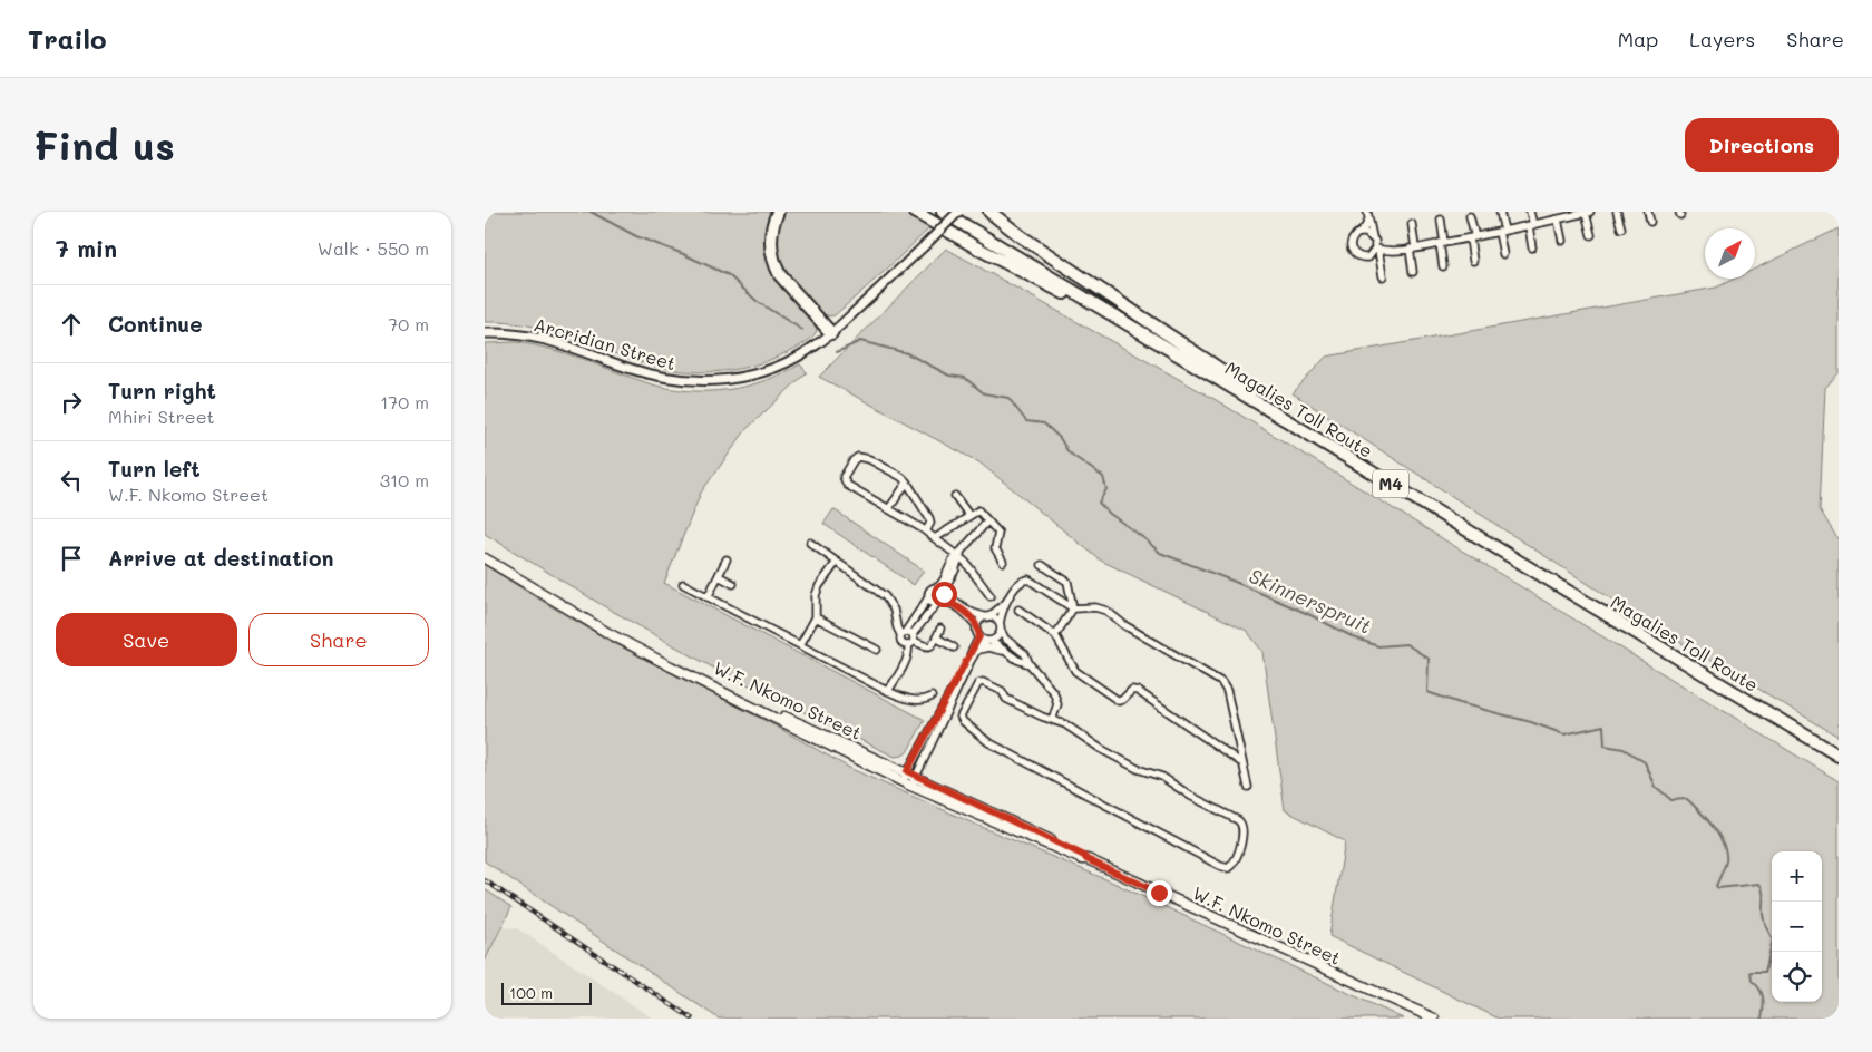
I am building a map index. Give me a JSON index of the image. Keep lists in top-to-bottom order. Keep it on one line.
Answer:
{"streets":{"highway":["Magalies Toll Route","M4"],"main road":["W.F. Nkomo Street"],"street":["Arcridian Street"]},"crossings":[["Arcridian Street","Magalies Toll Route"]],"water":["Skinnerspruit"],"scale_bar":"100 m","north":"top right","page":{"header":"Trailo","nav":["Map","Layers","Share"],"buttons":["Directions",["Save","Share"]],"title":"Find us","heading":["7 min","Walk · 550 m"],"list":[["Continue","70 m"],["Turn right","Mhiri Street","170 m"],["Turn left","W.F. Nkomo Street","310 m"],"Arrive at destination"],"map_buttons":["+","−"],"scale":"100 m"}}
